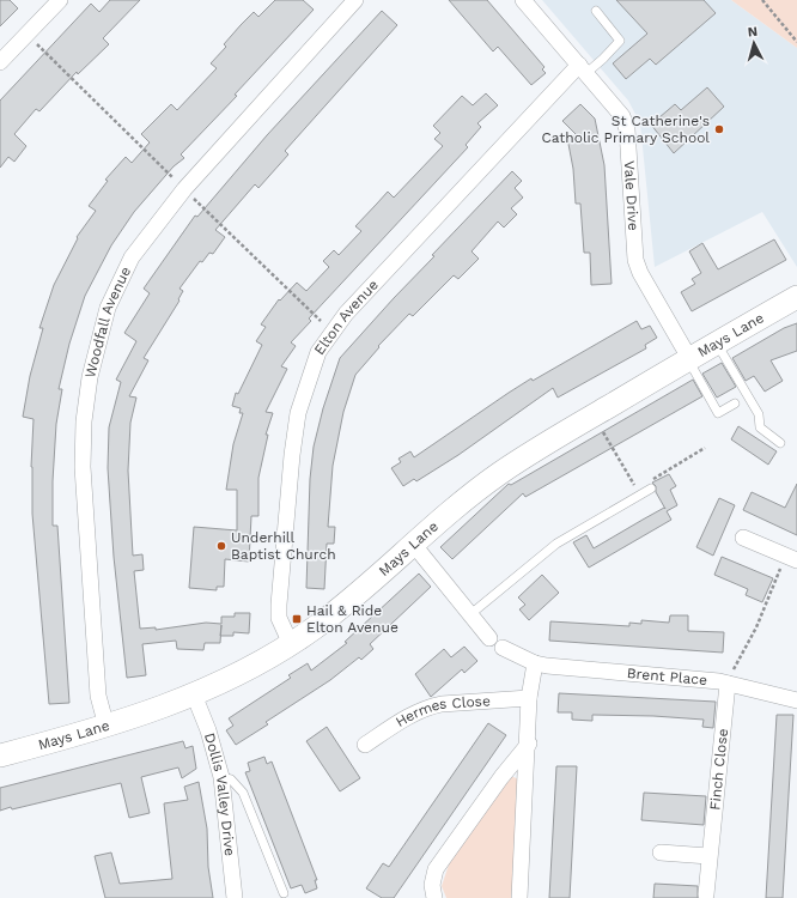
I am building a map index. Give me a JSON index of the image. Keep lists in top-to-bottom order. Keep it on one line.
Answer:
{"streets":{"street":["Vale Drive","Elton Avenue","Woodfall Avenue","Mays Lane","Brent Place","Hermes Close","Finch Close","Dollis Valley Drive"]},"crossings":[["Vale Drive","Elton Avenue"],["Vale Drive","Mays Lane"],["Elton Avenue","Mays Lane"],["Woodfall Avenue","Mays Lane"],["Mays Lane","Dollis Valley Drive"],["Brent Place","Finch Close"]],"places":{"other":["St Catherine's Catholic Primary School","Underhill Baptist Church"],"transit":["Hail & Ride Elton Avenue"]},"north":"top"}
